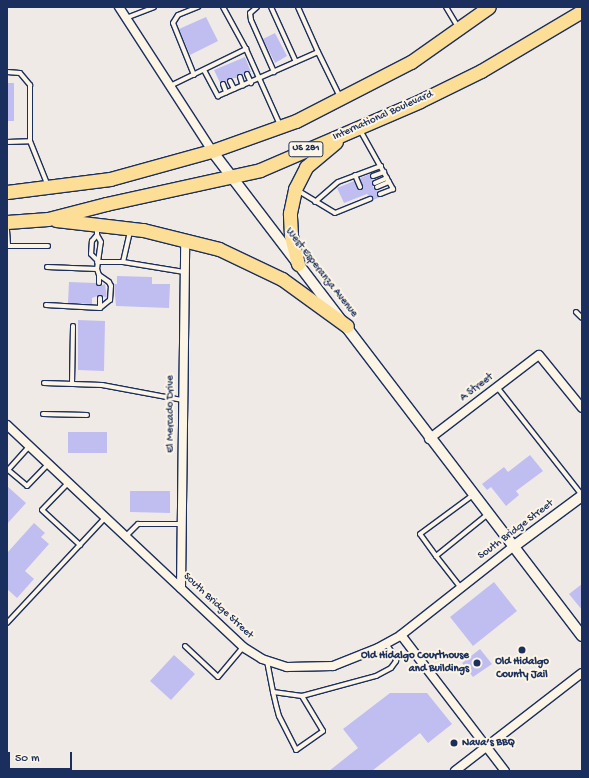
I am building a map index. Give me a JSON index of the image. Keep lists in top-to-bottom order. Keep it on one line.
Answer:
{"streets":{"main road":["International Boulevard","US 281"],"street":["West Esperanza Avenue","A Street","El Mercado Drive","South Bridge Street"]},"crossings":[["International Boulevard","West Esperanza Avenue"],["West Esperanza Avenue","A Street"],["West Esperanza Avenue","South Bridge Street"],["El Mercado Drive","South Bridge Street"]],"places":["Old Hidalgo County Jail","Old Hidalgo Courthouse and Buildings","Nava’s BBQ"],"scale_bar":"50 m"}
